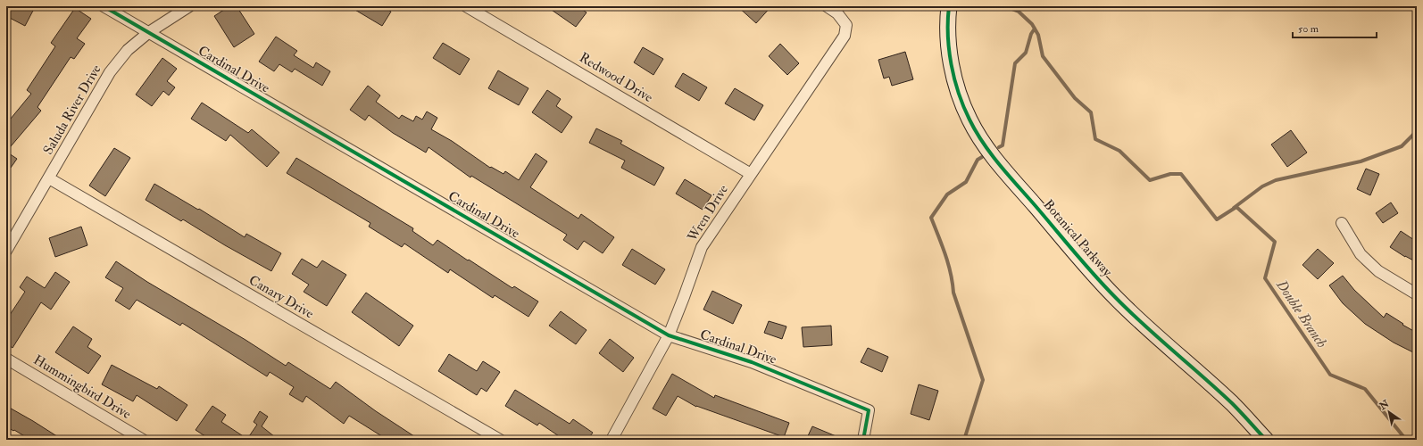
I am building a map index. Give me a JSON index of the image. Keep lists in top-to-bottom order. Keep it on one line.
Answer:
{"streets":{"street":["Cardinal Drive","Redwood Drive","Saluda River Drive","Wren Drive","Botanical Parkway","Canary Drive","Hummingbird Drive"]},"crossings":[["Cardinal Drive","Saluda River Drive"],["Cardinal Drive","Wren Drive"],["Redwood Drive","Wren Drive"],["Saluda River Drive","Canary Drive"]],"water":["Double Branch"],"scale_bar":"50 m","north":"top left"}
